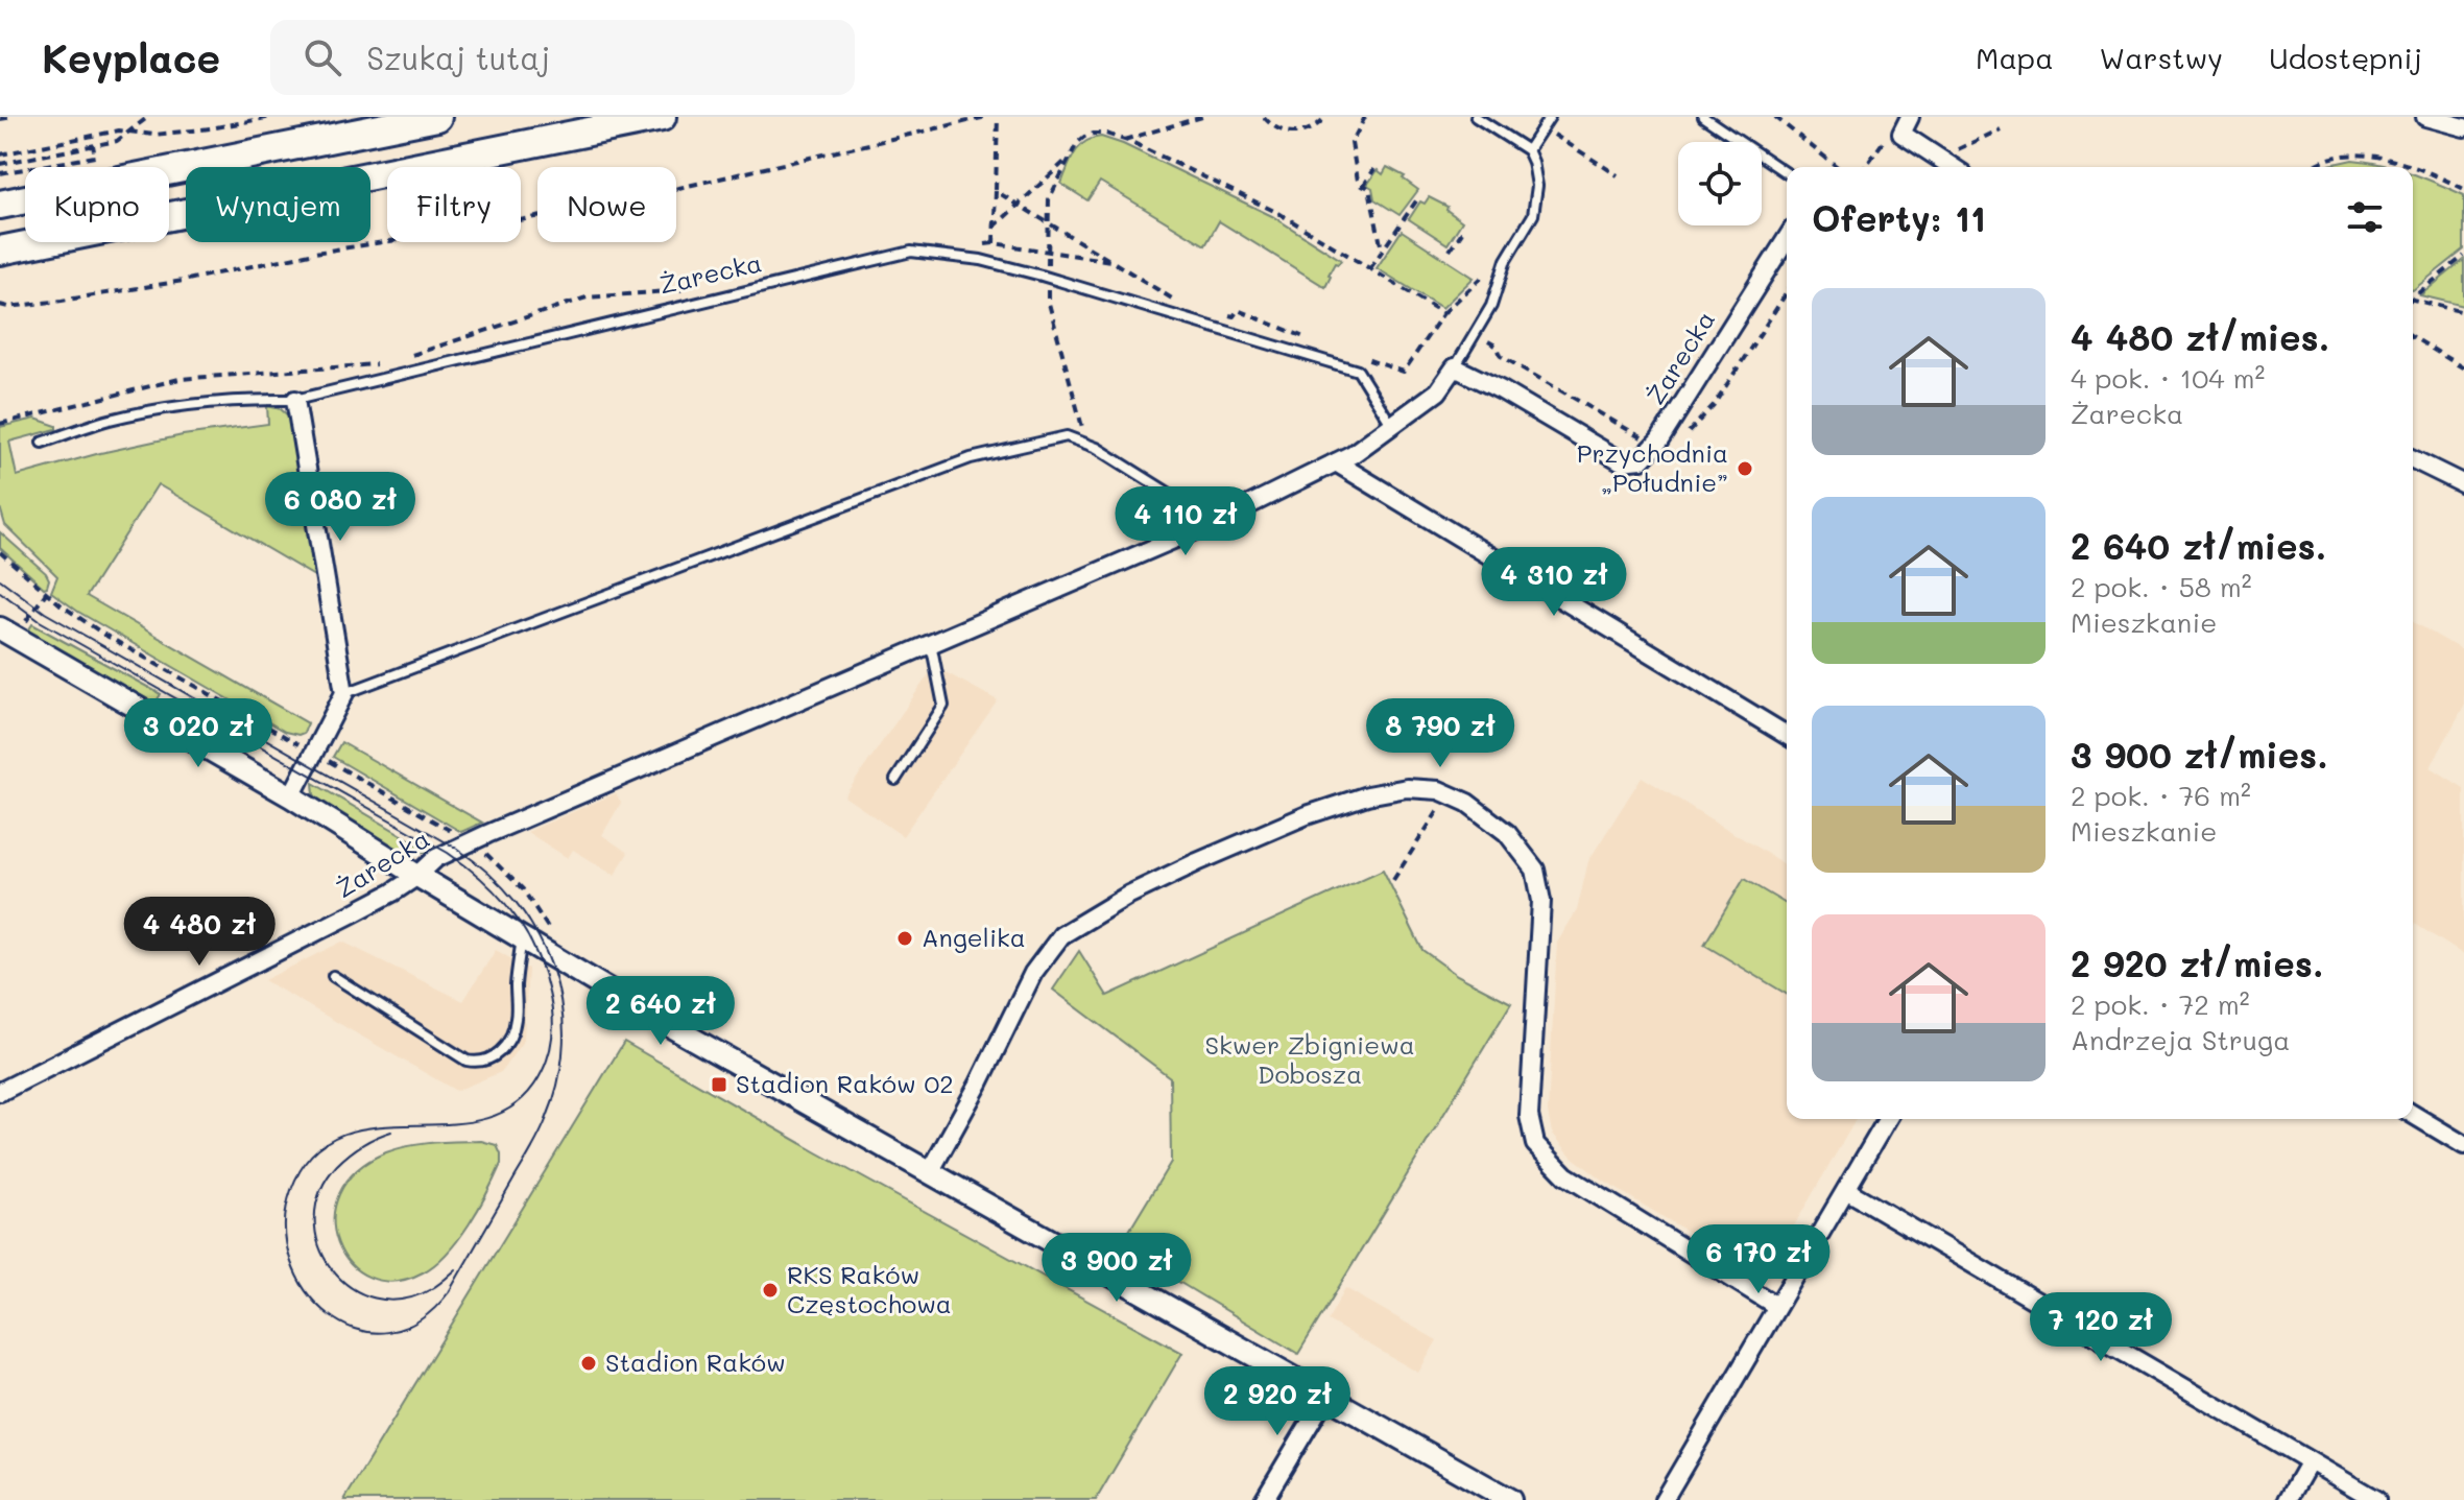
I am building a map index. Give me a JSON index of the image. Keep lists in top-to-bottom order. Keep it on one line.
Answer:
{"streets":{"street":["Żarecka"]},"parks":["Skwer Zbigniewa Dobosza"],"places":{"other":["Przychodnia „Południe”","Angelika","RKS Raków Częstochowa","Stadion Raków"],"transit":["Stadion Raków 02"]},"page":{"header":"Keyplace","search":"Szukaj tutaj","nav":["Mapa","Warstwy","Udostępnij"],"chip":["Kupno","Wynajem","Filtry","Nowe"],"heading":"Oferty: 11","list":[{"name":"4 480 zł/mies.","note":"4 pok. · 104 m² · Żarecka"},{"name":"2 640 zł/mies.","note":"2 pok. · 58 m² · Mieszkanie"},{"name":"3 900 zł/mies.","note":"2 pok. · 76 m² · Mieszkanie"},{"name":"2 920 zł/mies.","note":"2 pok. · 72 m² · Andrzeja Struga"}],"price":["6 080 zł","4 110 zł","4 310 zł","3 020 zł","8 790 zł","4 480 zł","2 640 zł","6 170 zł","3 900 zł","7 120 zł","2 920 zł"]}}
